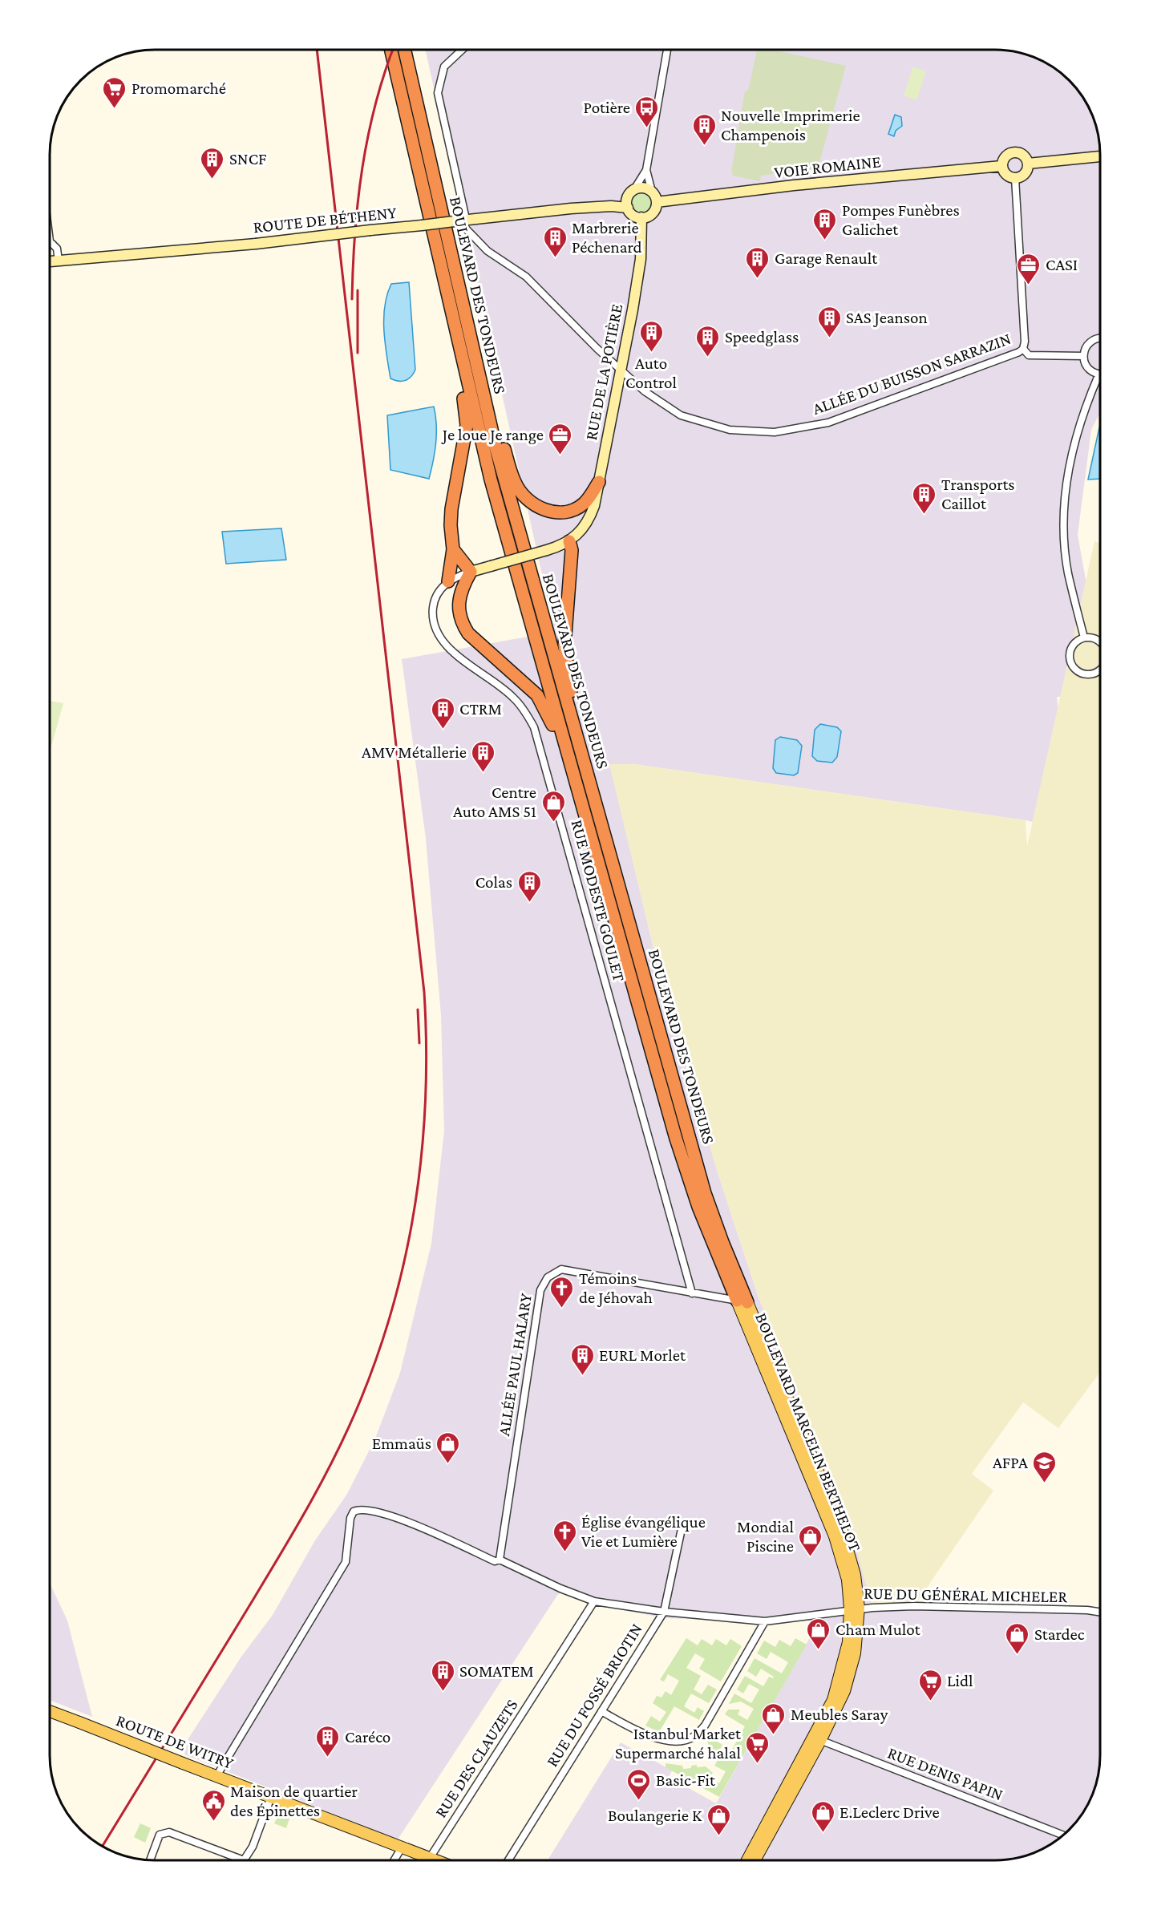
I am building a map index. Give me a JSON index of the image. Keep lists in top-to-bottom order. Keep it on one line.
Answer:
{"streets":{"highway":["BOULEVARD DES TONDEURS"],"main road":["VOIE ROMAINE","ROUTE DE BÉTHENY","RUE DE LA POTIÈRE","BOULEVARD MARCELIN BERTHELOT","ROUTE DE WITRY"],"street":["ALLÉE DU BUISSON SARRAZIN","RUE MODESTE GOULET","ALLÉE PAUL HALARY","RUE DU GÉNÉRAL MICHELER","RUE DU FOSSÉ BRIOTIN","RUE DES CLAUZETS","RUE DENIS PAPIN"]},"crossings":[["VOIE ROMAINE","ROUTE DE BÉTHENY"],["VOIE ROMAINE","RUE DE LA POTIÈRE"],["ROUTE DE BÉTHENY","RUE DE LA POTIÈRE"],["ROUTE DE BÉTHENY","ALLÉE DU BUISSON SARRAZIN"],["BOULEVARD DES TONDEURS","ALLÉE PAUL HALARY"],["BOULEVARD DES TONDEURS","BOULEVARD MARCELIN BERTHELOT"],["RUE DE LA POTIÈRE","ALLÉE DU BUISSON SARRAZIN"],["RUE MODESTE GOULET","ALLÉE PAUL HALARY"],["ALLÉE PAUL HALARY","BOULEVARD MARCELIN BERTHELOT"],["BOULEVARD MARCELIN BERTHELOT","RUE DU GÉNÉRAL MICHELER"],["BOULEVARD MARCELIN BERTHELOT","RUE DENIS PAPIN"],["RUE DU GÉNÉRAL MICHELER","RUE DU FOSSÉ BRIOTIN"],["RUE DU GÉNÉRAL MICHELER","RUE DES CLAUZETS"],["ROUTE DE WITRY","RUE DES CLAUZETS"]],"places":{"supermarket":["Promomarché","Lidl","Istanbul Market Supermarché halal"],"bus stop":["Potière"],"building":["Nouvelle Imprimerie Champenois","SNCF","Pompes Funèbres Galichet","Marbrerie Péchenard","Garage Renault","SAS Jeanson","Auto Control","Speedglass","Transports Caillot","CTRM","AMV Métallerie","Colas","EURL Morlet","SOMATEM","Caréco"],"office":["CASI","Je loue Je range"],"shop":["Centre Auto AMS 51","Emmaüs","Mondial Piscine","Cham Mulot","Stardec","Meubles Saray","E.Leclerc Drive","Boulangerie K"],"church":["Témoins de Jéhovah","Église évangélique Vie et Lumière"],"school or university":["AFPA"],"sports":["Basic-Fit"],"public building":["Maison de quartier des Épinettes"]}}
